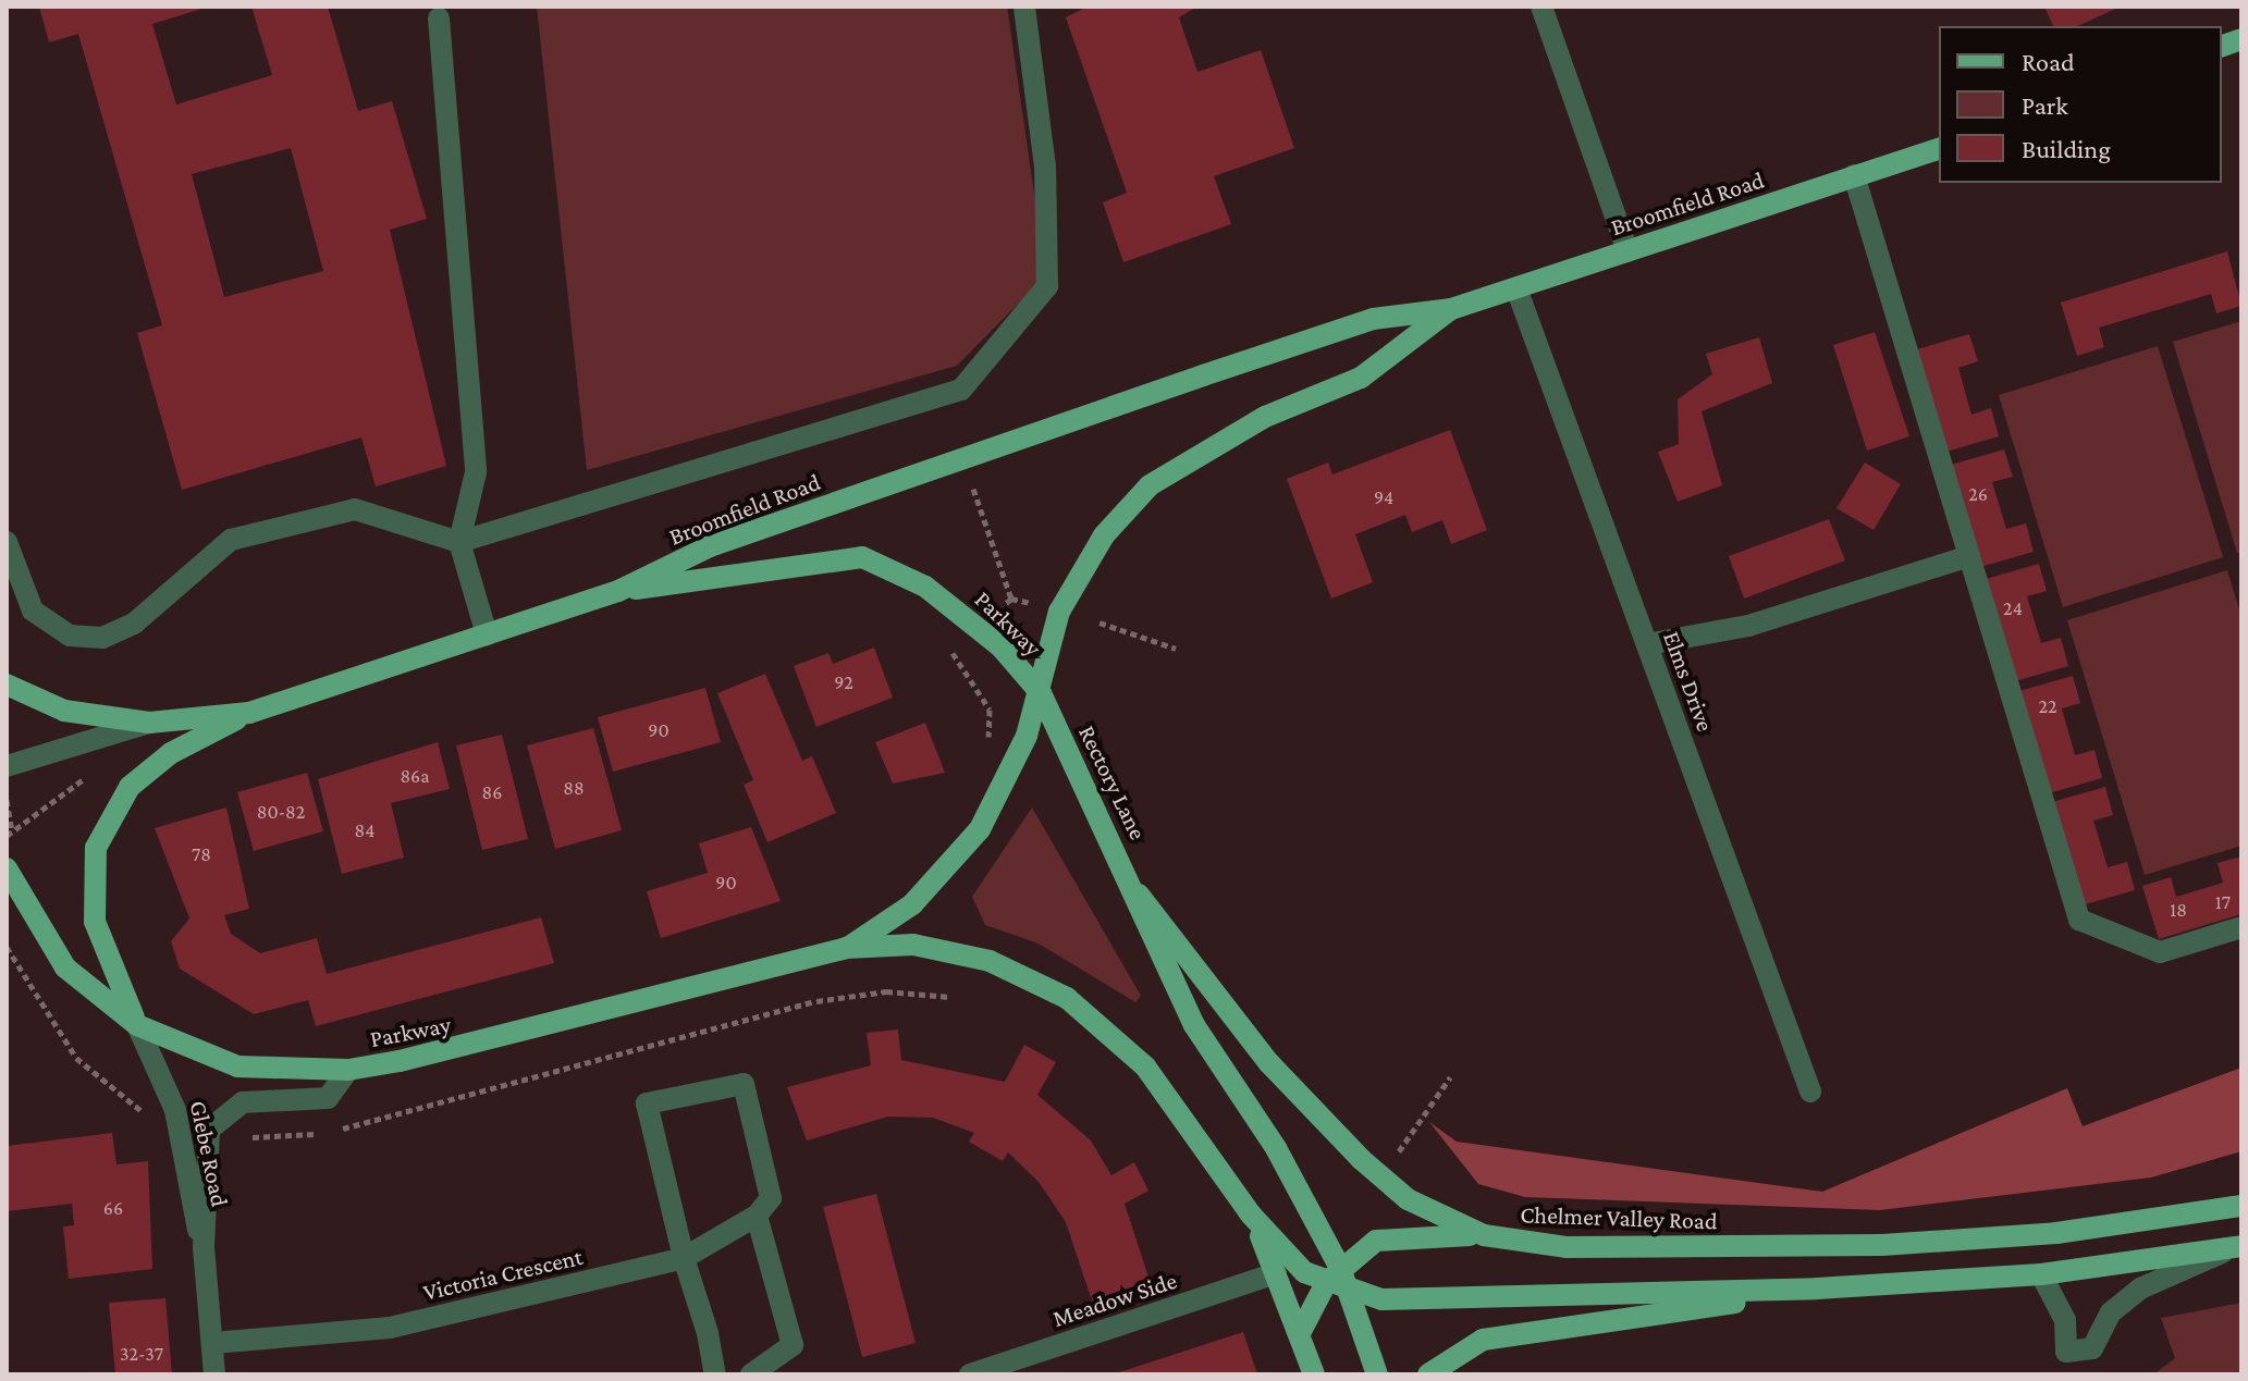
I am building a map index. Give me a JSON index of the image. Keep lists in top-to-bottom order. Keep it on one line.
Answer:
{"streets":{"main road":["Broomfield Road","Parkway","Rectory Lane","Chelmer Valley Road"],"street":["Elms Drive","Glebe Road","Victoria Crescent","Meadow Side"]},"crossings":[["Broomfield Road","Parkway"],["Broomfield Road","Elms Drive"],["Broomfield Road","Rectory Lane"],["Parkway","Rectory Lane"],["Parkway","Glebe Road"],["Rectory Lane","Chelmer Valley Road"],["Glebe Road","Victoria Crescent"]],"house_numbers":["26","94","24","92","22","90","86a","88","86","80-82","84","78","90","17","18","66","32-37"],"legend":["Road","Park","Building"]}
